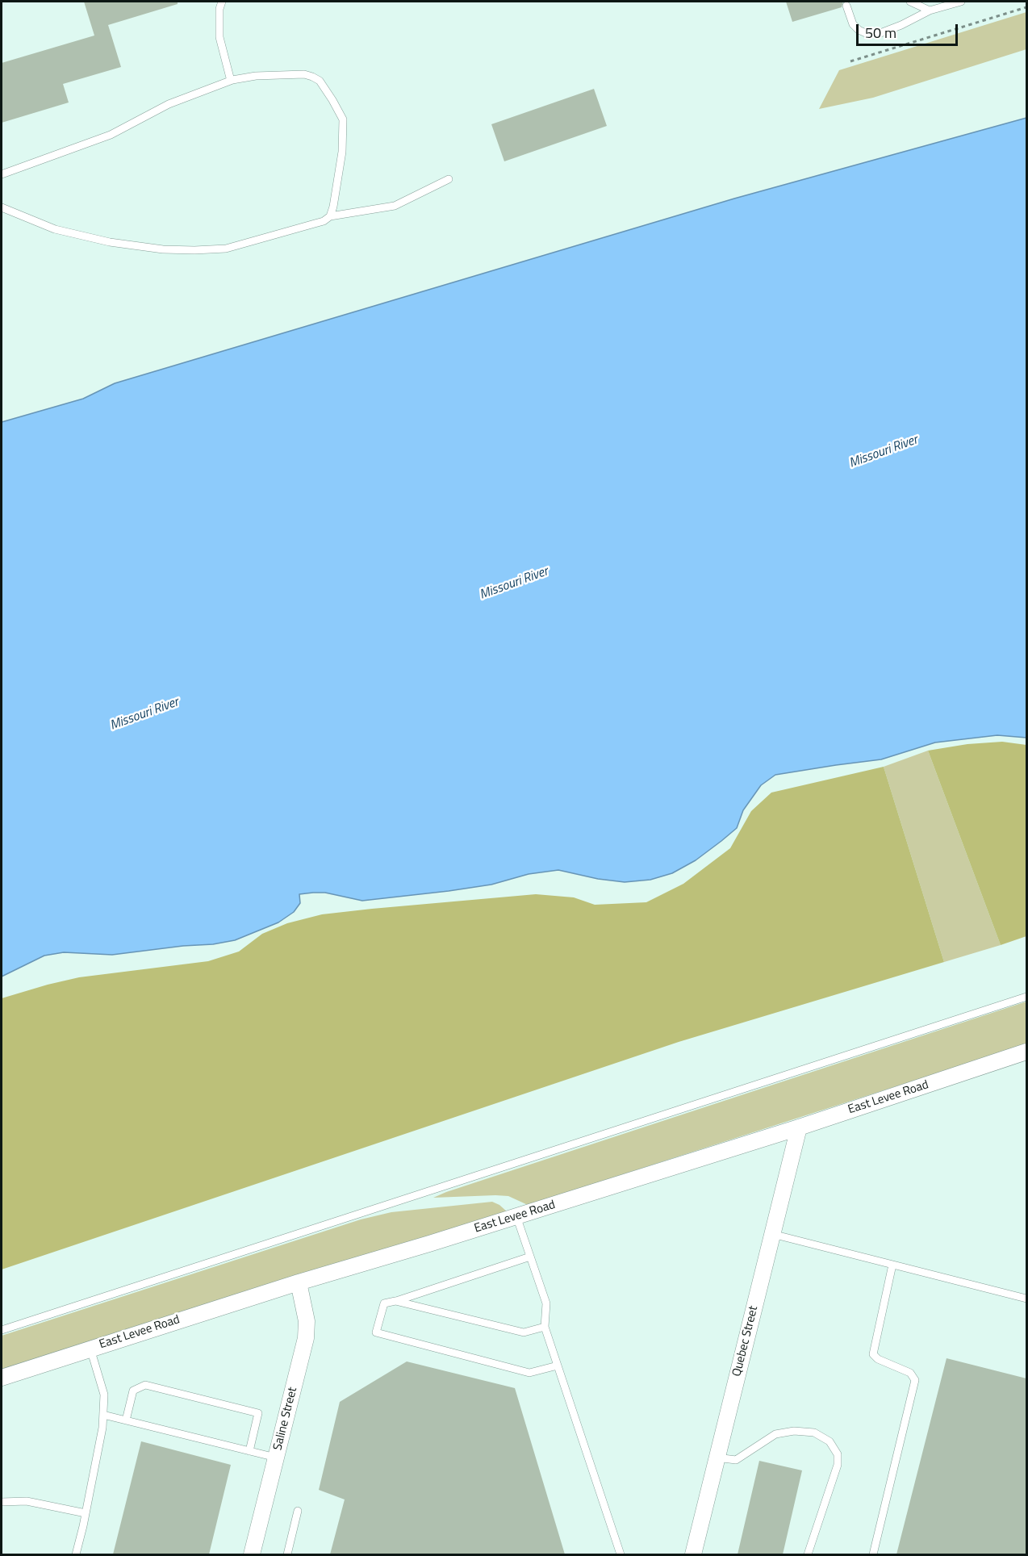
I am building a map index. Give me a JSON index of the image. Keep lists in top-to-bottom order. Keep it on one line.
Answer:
{"streets":{"street":["East Levee Road","Quebec Street","Saline Street"]},"crossings":[["East Levee Road","Quebec Street"],["East Levee Road","Saline Street"]],"water":["Missouri River"],"scale_bar":"50 m"}
